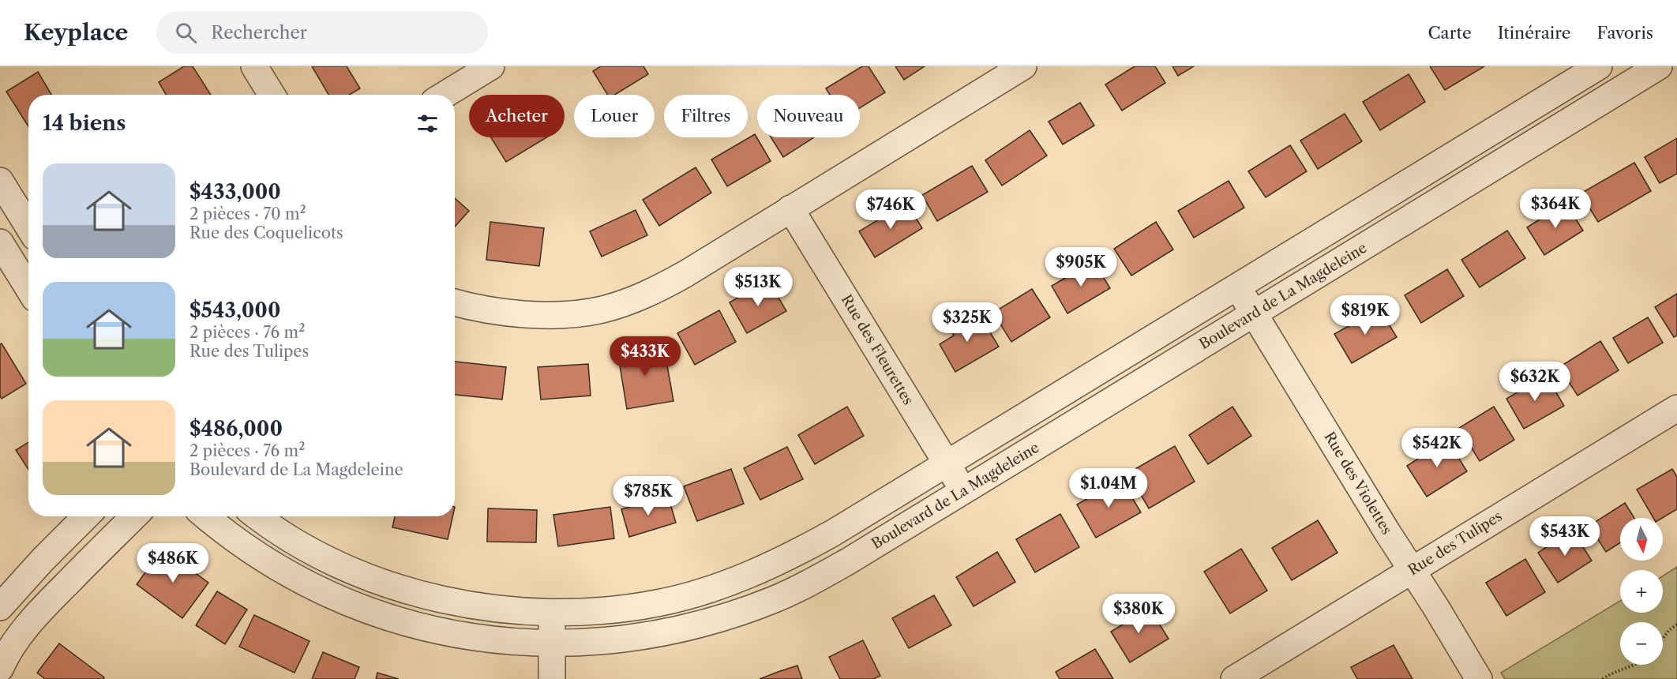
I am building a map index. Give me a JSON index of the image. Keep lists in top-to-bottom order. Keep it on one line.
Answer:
{"streets":{"street":["Boulevard de La Magdeleine","Rue des Fleurettes","Rue des Violettes","Rue des Tulipes"]},"crossings":[["Boulevard de La Magdeleine","Rue des Fleurettes"],["Boulevard de La Magdeleine","Rue des Violettes"],["Rue des Violettes","Rue des Tulipes"]],"north":"bottom","page":{"header":"Keyplace","search":"Rechercher","nav":["Carte","Itinéraire","Favoris"],"chip":["Acheter","Louer","Filtres","Nouveau"],"heading":"14 biens","list":[{"name":"$433,000","note":"2 pièces · 70 m² · Rue des Coquelicots"},{"name":"$543,000","note":"2 pièces · 76 m² · Rue des Tulipes"},{"name":"$486,000","note":"2 pièces · 76 m² · Boulevard de La Magdeleine"}],"price":["$364K","$746K","$905K","$513K","$819K","$325K","$433K","$632K","$542K","$1.04M","$785K","$543K","$486K","$380K"],"map_buttons":["+","−"]}}
